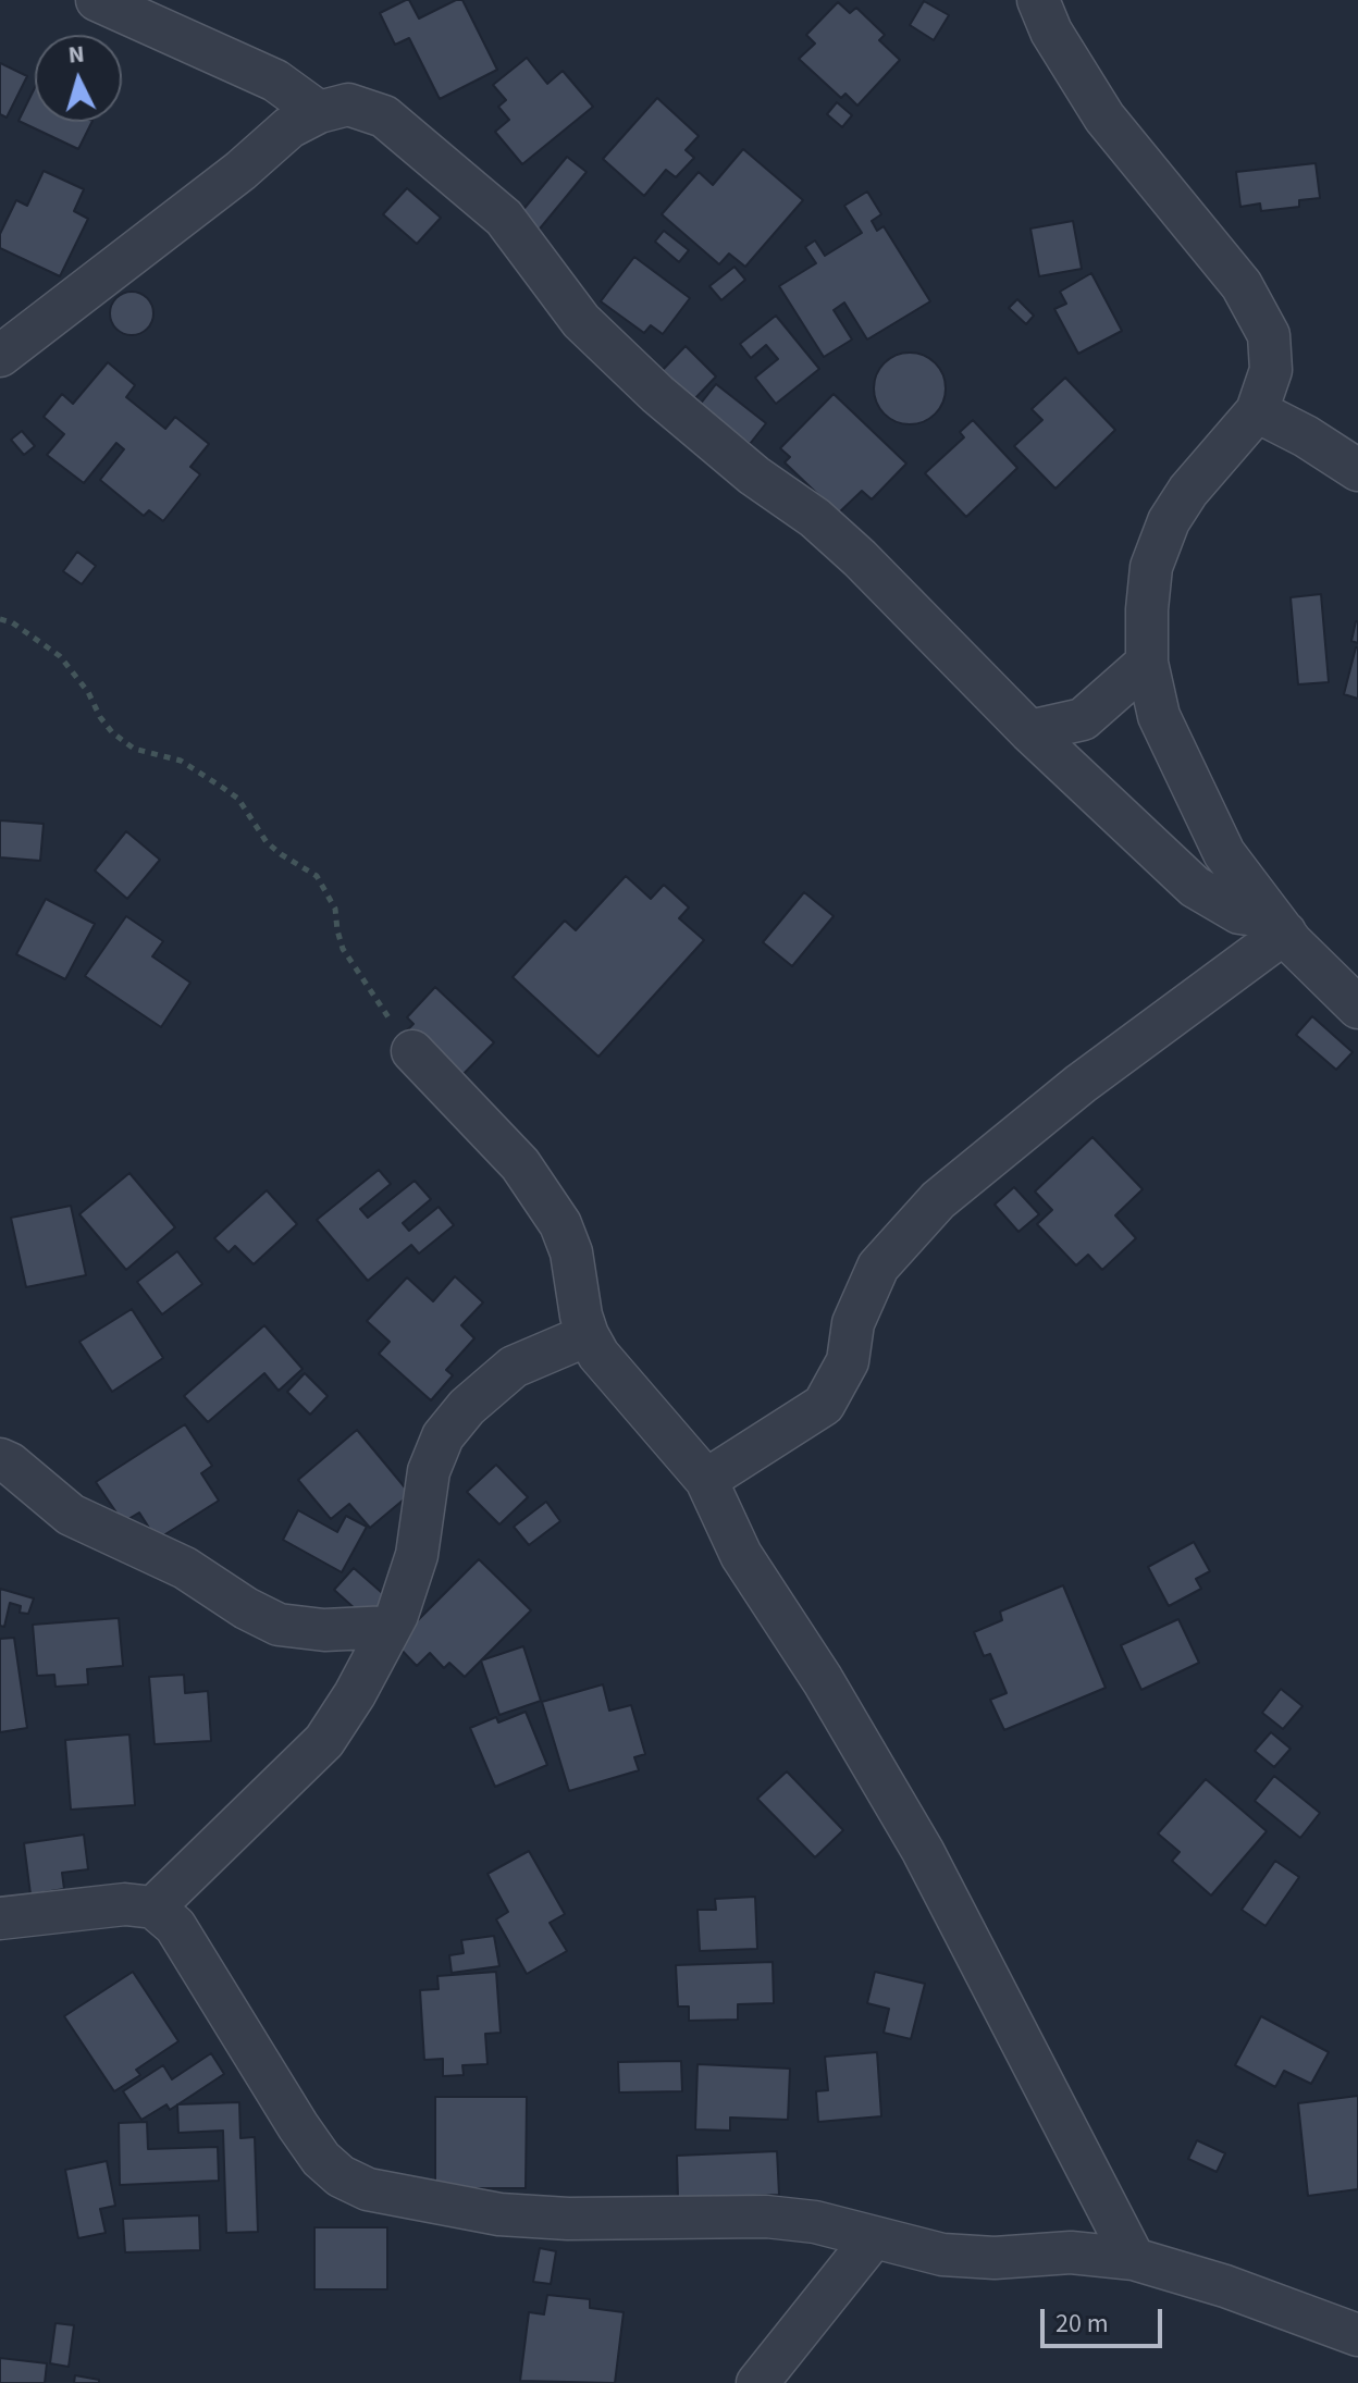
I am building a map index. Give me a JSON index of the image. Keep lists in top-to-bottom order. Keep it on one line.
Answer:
{"scale_bar":"20 m","north":"top"}
